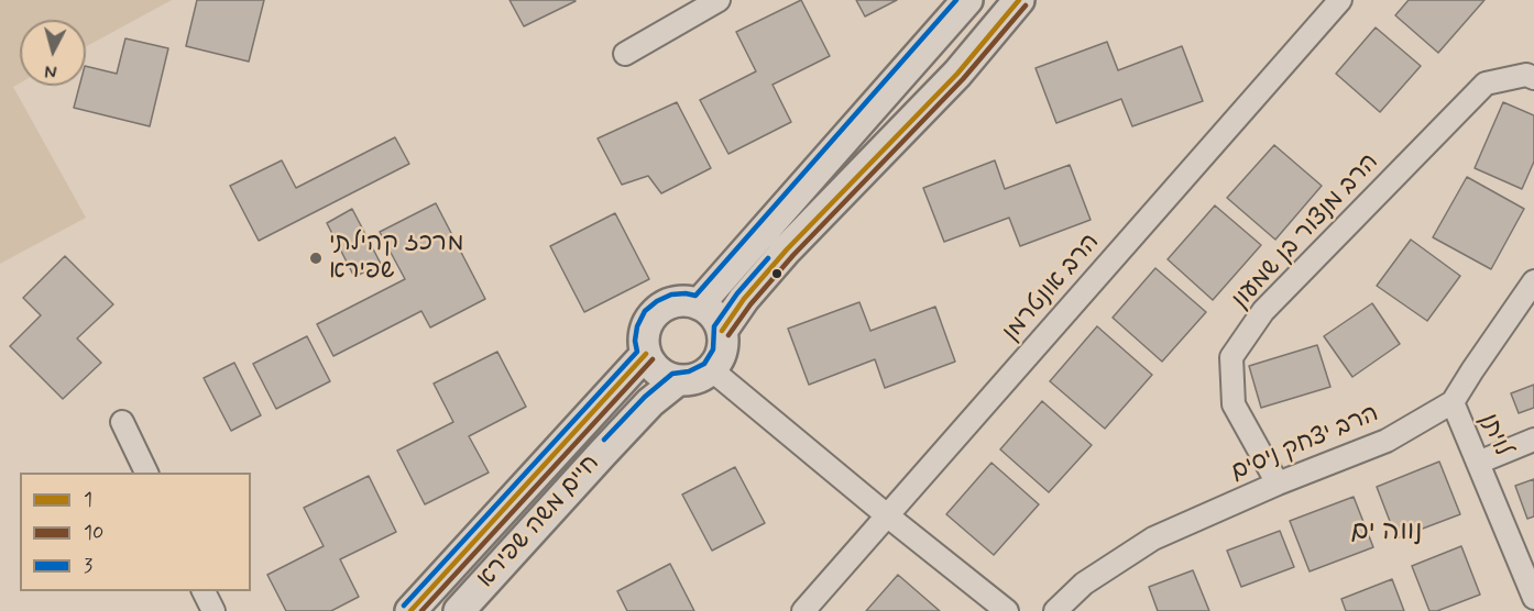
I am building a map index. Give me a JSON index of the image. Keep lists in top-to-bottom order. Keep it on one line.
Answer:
{"streets":{"street":["הרב מנצור בן שמעון","הרב אונטרמן","לויתן","הרב יצחק ניסים","חיים משה שפירא"]},"crossings":[["הרב מנצור בן שמעון","הרב יצחק ניסים"],["לויתן","הרב יצחק ניסים"]],"districts":["נווה ים"],"places":["מרכז קהילתי שפירא"],"lines":["transit line 1","transit line 3","transit line 10"],"legend":["1","10","3"],"north":"bottom"}
